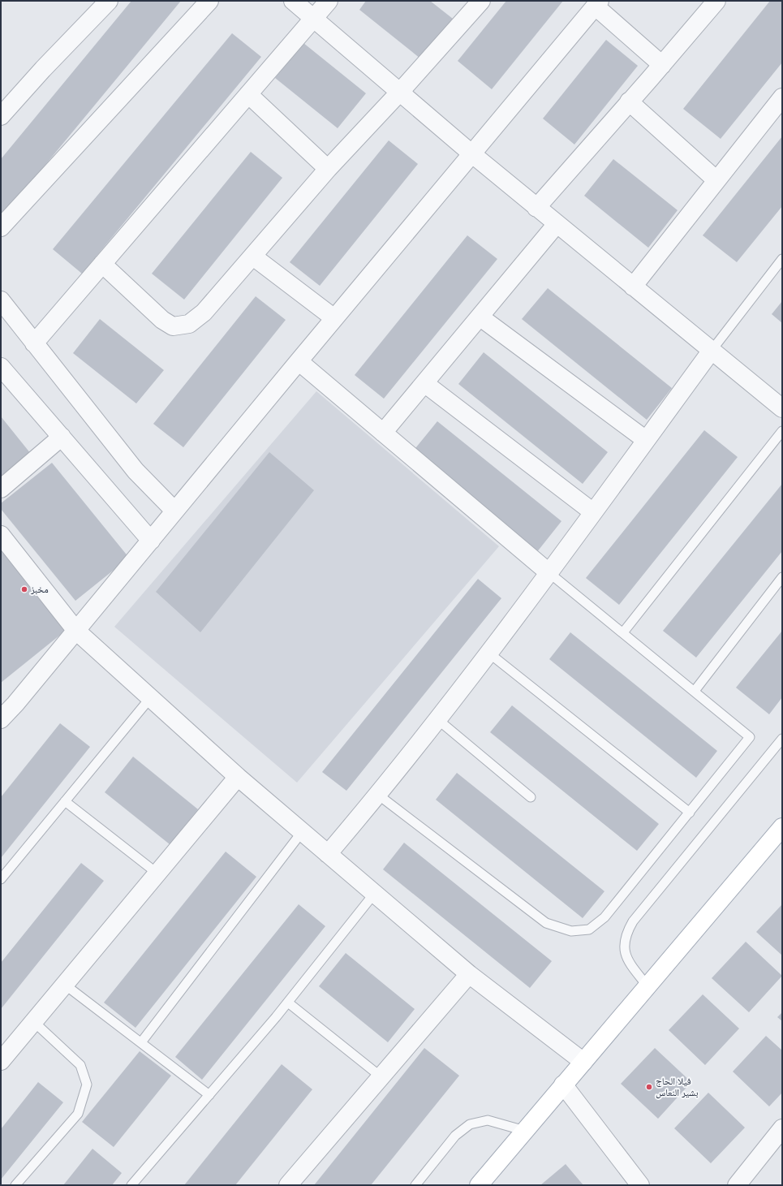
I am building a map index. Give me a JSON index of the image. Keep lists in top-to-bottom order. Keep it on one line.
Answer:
{"places":["مخبز","فيلا الحاج بشير النعاس"]}
